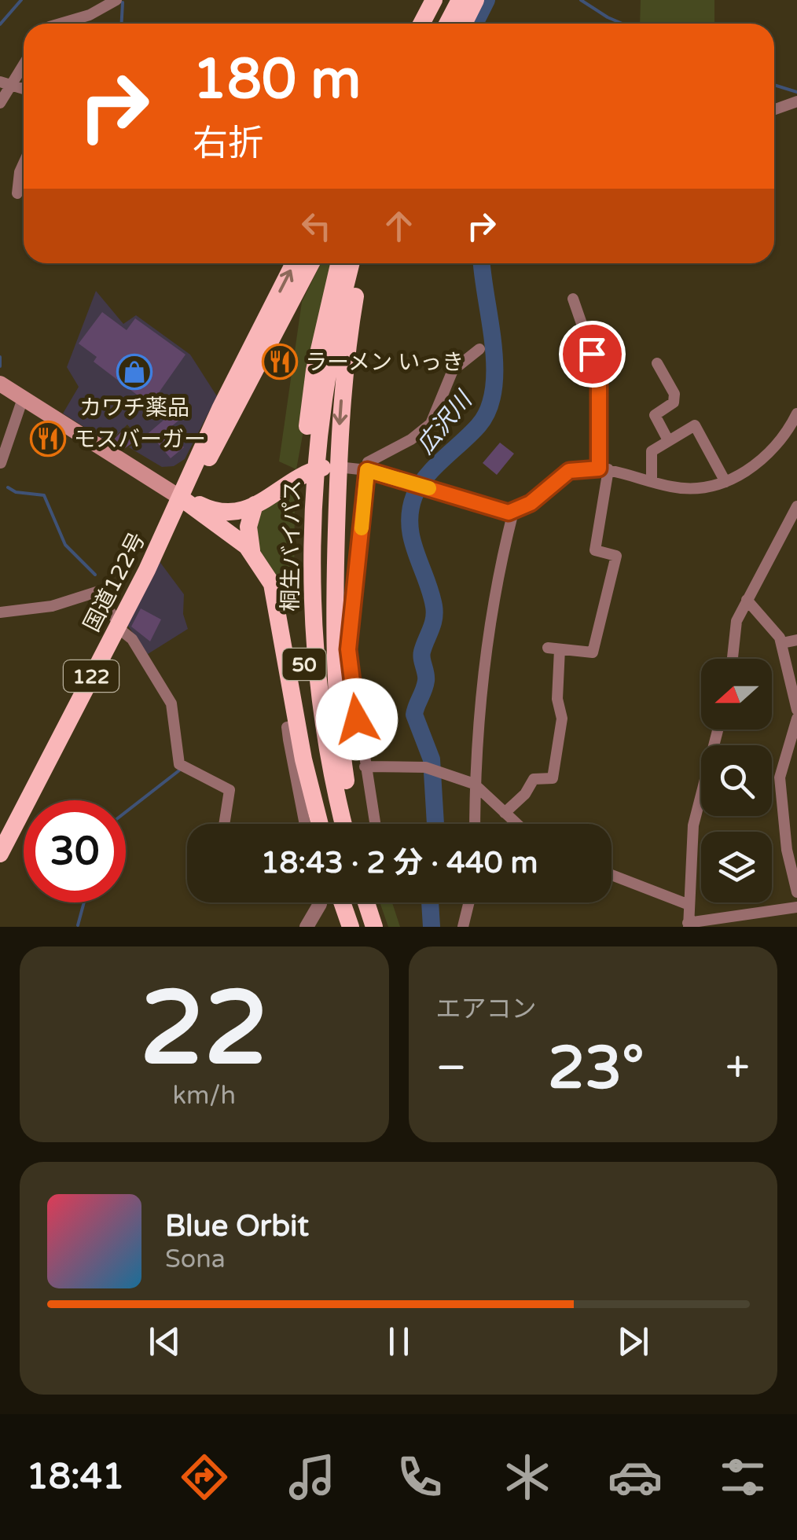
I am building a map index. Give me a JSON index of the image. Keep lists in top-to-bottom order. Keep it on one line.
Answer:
{"streets":{"highway":["桐生バイパス","国道122号","50","122"]},"water":["広沢川"],"places":{"restaurant":["ラーメン いっき","モスバーガー"],"shop":["カワチ薬品"]},"north":"left","page":{"turn":["180 m","右折"],"limit":"30","trip":"18:43 · 2 分 · 440 m","tile":[["22","km/h"],"エアコン"],"heat":["−","23°","+"],"song":["Blue Orbit","Sona"],"tabs":"18:41"}}
